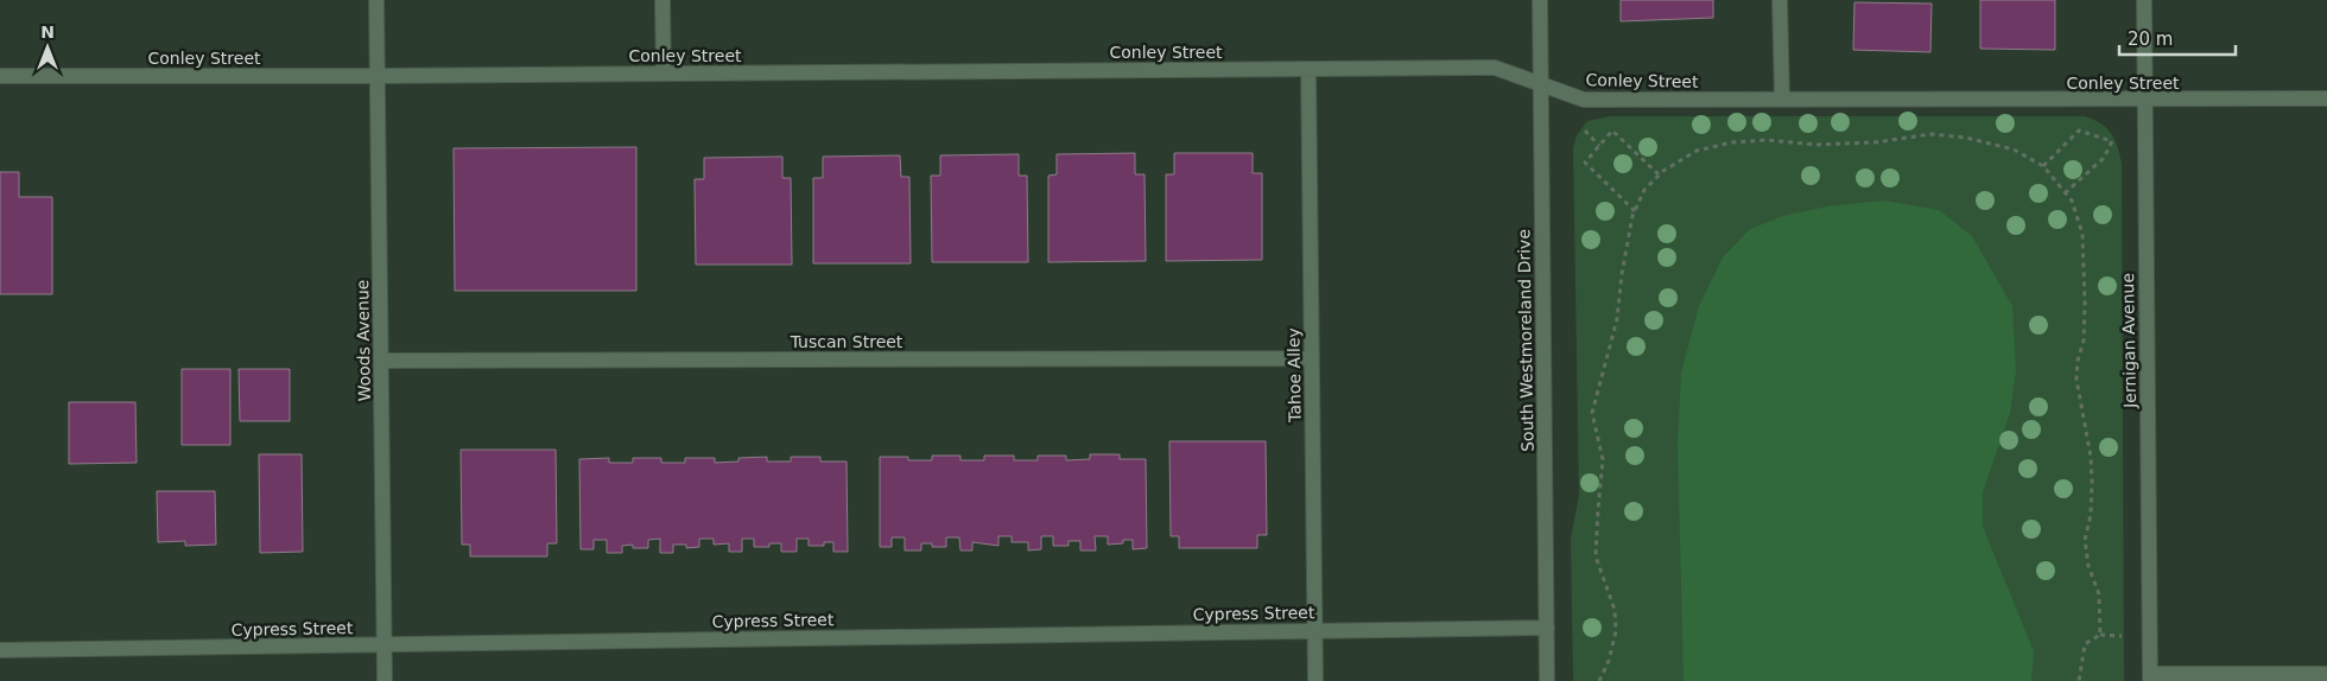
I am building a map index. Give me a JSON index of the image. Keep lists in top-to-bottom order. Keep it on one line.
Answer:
{"streets":{"street":["Conley Street","Woods Avenue","South Westmoreland Drive","Jernigan Avenue","Tuscan Street","Tahoe Alley","Cypress Street"]},"crossings":[["Conley Street","Woods Avenue"],["Conley Street","South Westmoreland Drive"],["Conley Street","Jernigan Avenue"],["Conley Street","Tahoe Alley"],["Woods Avenue","Tuscan Street"],["Woods Avenue","Cypress Street"],["South Westmoreland Drive","Cypress Street"],["Tuscan Street","Tahoe Alley"],["Tahoe Alley","Cypress Street"]],"scale_bar":"20 m","north":"top"}
